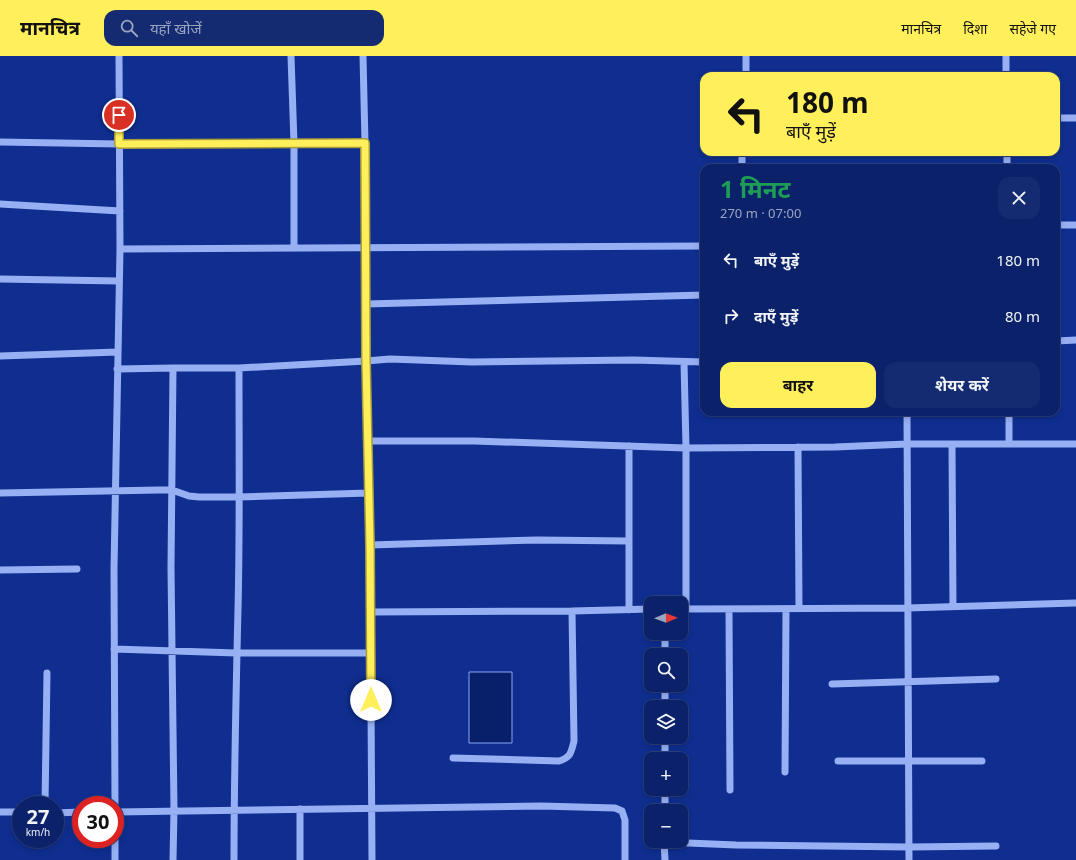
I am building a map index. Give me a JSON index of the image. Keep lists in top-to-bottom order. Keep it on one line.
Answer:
{"north":"right","page":{"header":"मानचित्र","search":"यहाँ खोजें","nav":["मानचित्र","दिशा","सहेजे गए"],"turn":["180 m","बाएँ मुड़ें"],"heading":["1 मिनट","270 m · 07:00"],"list":[{"name":"बाएँ मुड़ें","value":"180 m"},{"name":"दाएँ मुड़ें","value":"80 m"}],"buttons":["बाहर","शेयर करें"],"map_buttons":["+","−"],"speed":"27 km/h","limit":"30"}}
